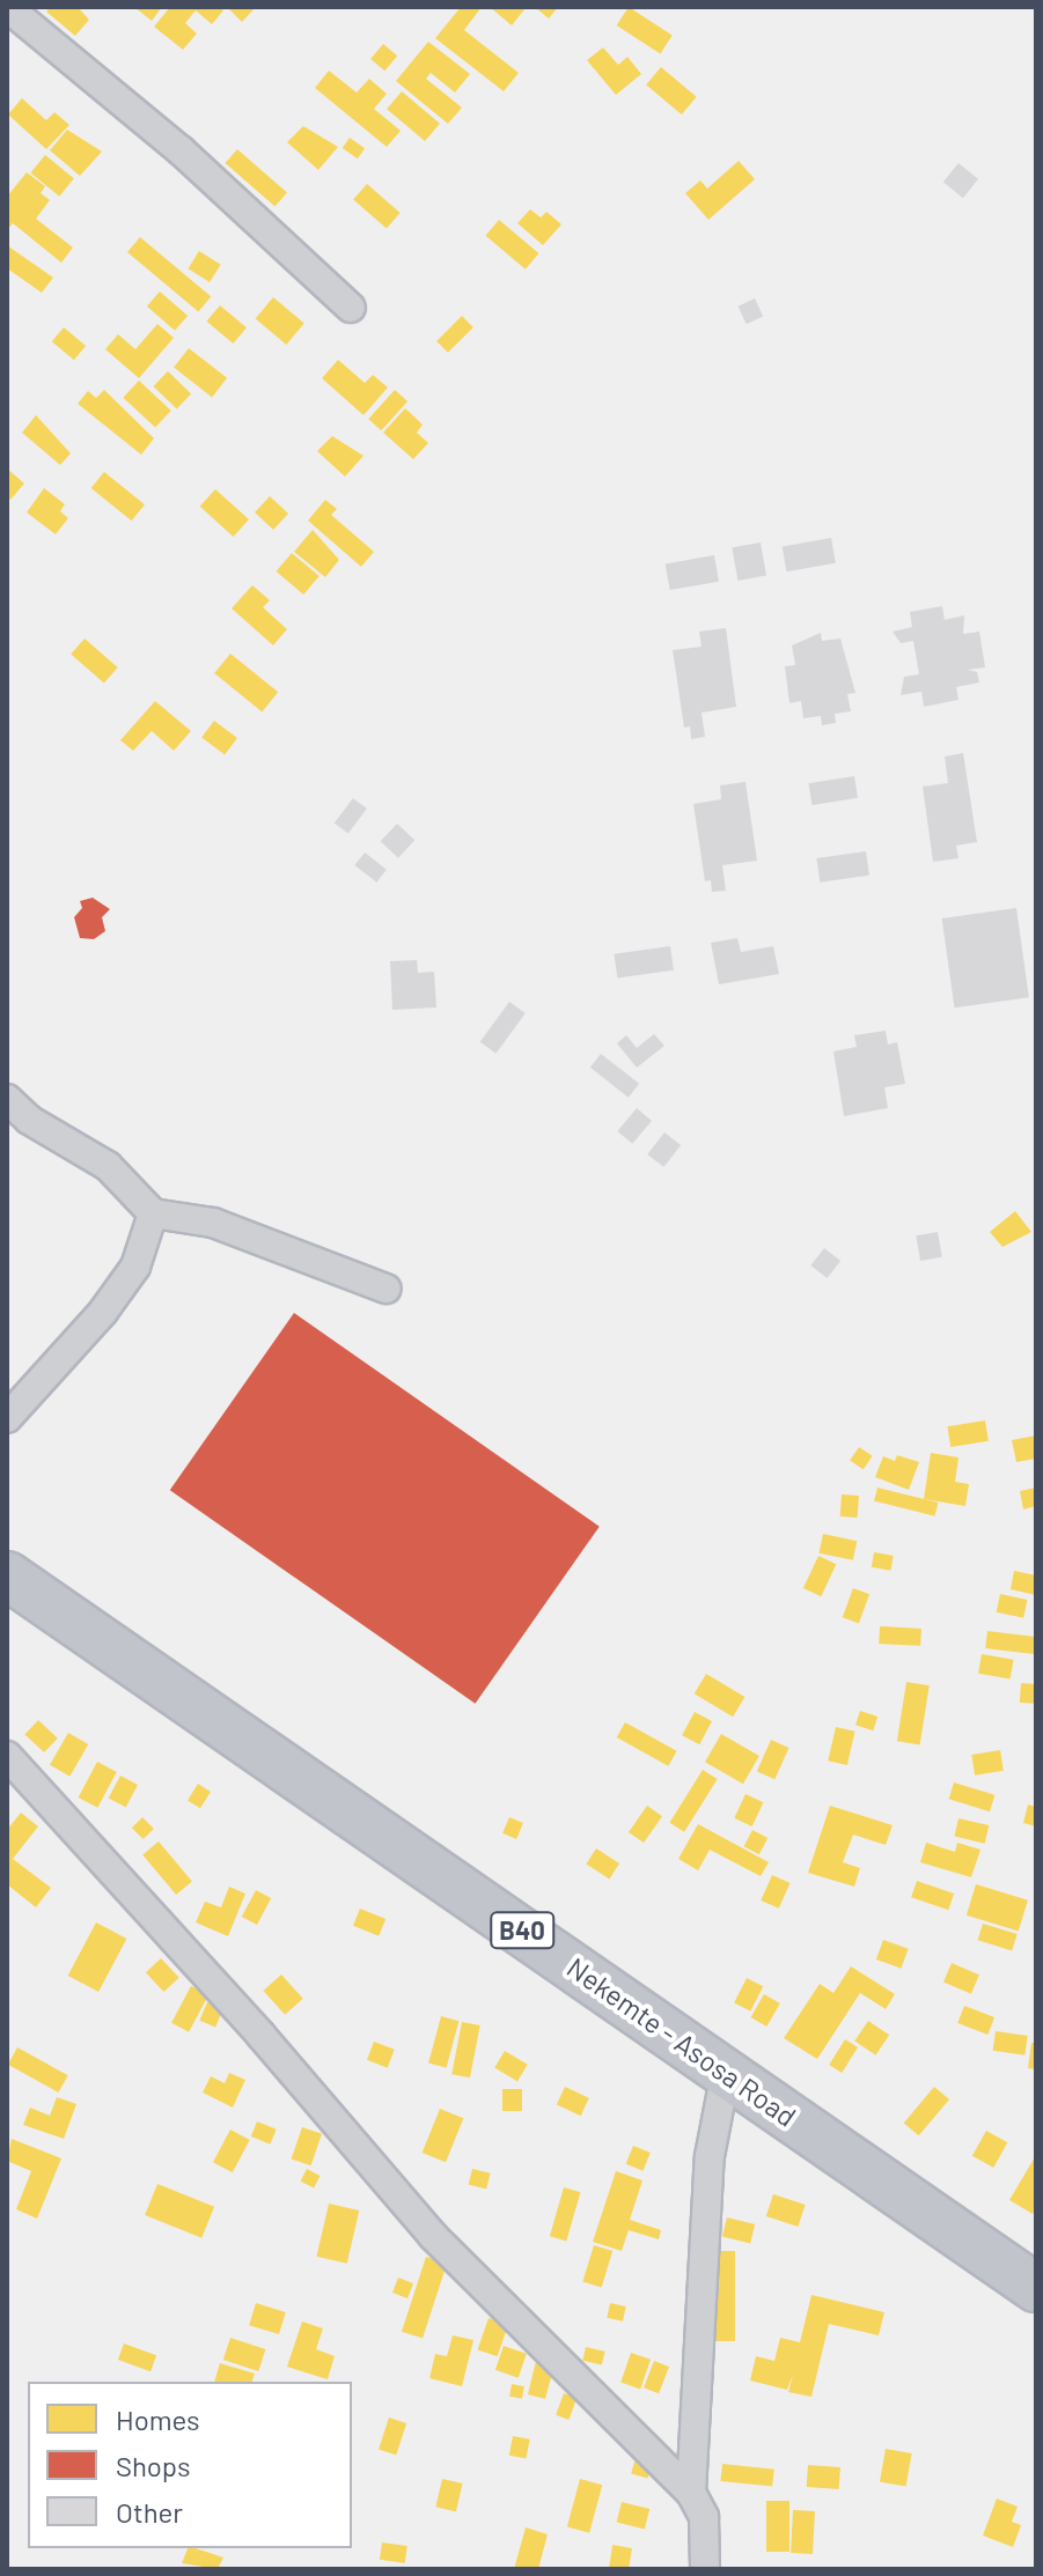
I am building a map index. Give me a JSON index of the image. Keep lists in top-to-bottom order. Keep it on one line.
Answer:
{"streets":{"highway":["B40","Nekemte - Asosa Road"]},"legend":["Homes","Shops","Other"]}
